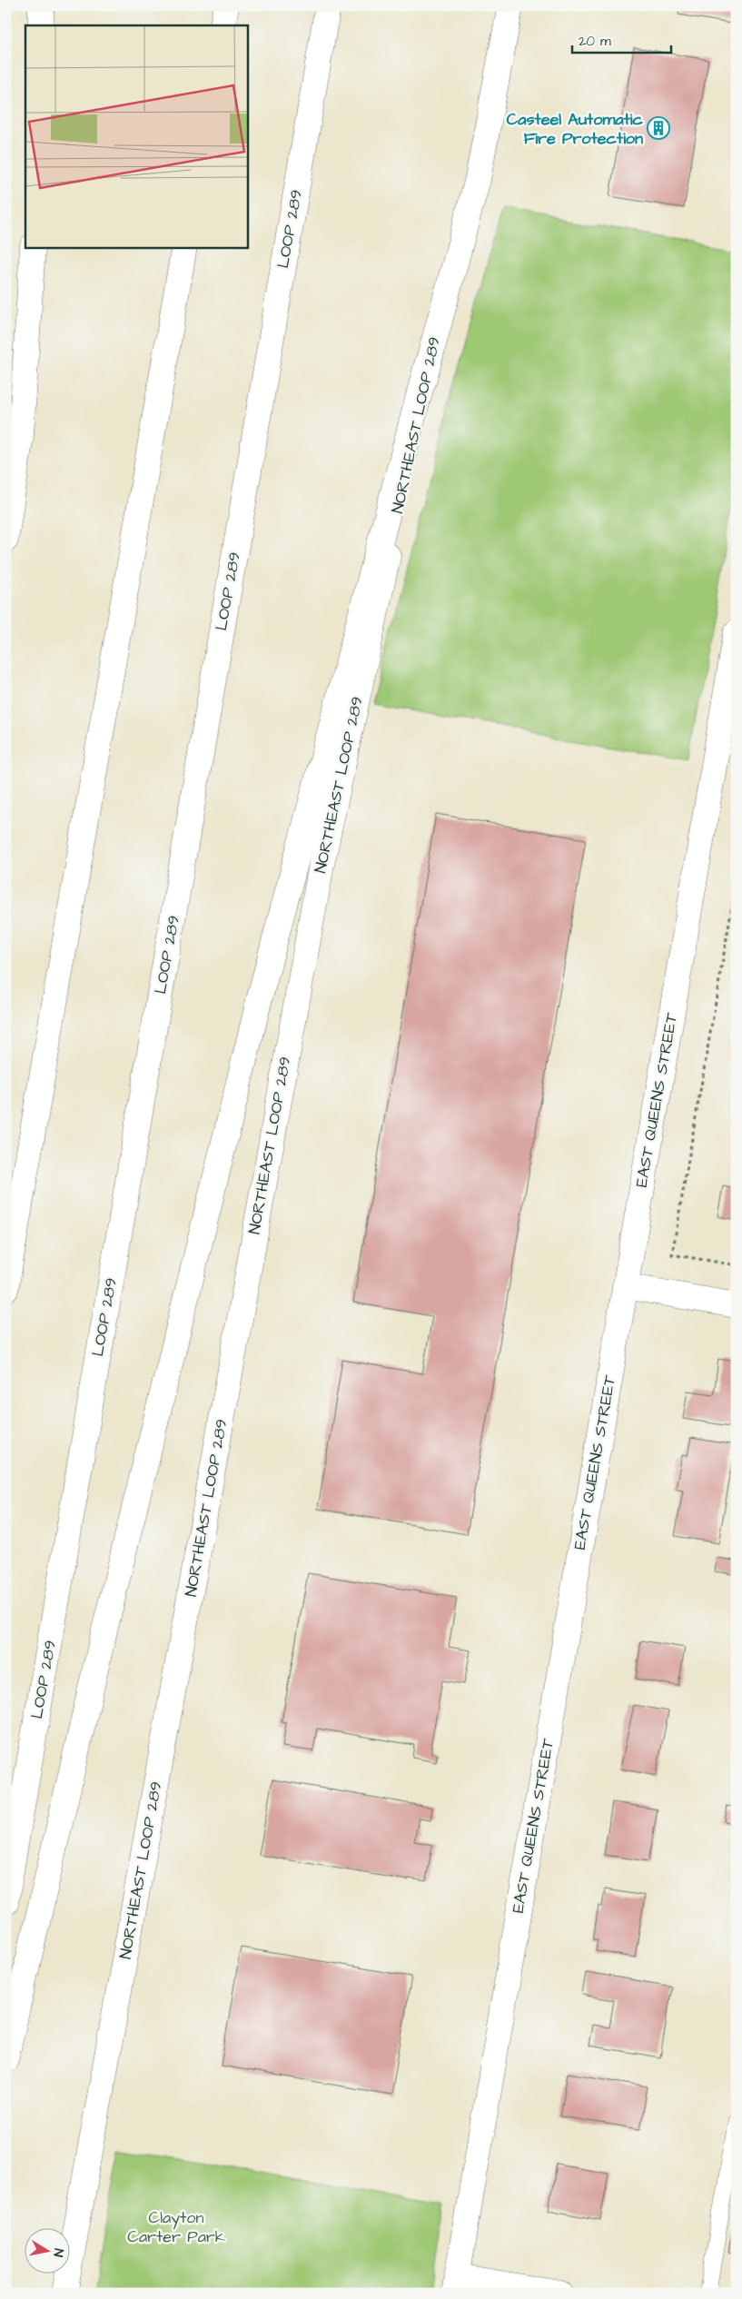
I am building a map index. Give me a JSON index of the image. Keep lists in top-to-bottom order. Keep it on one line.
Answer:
{"streets":{"main road":["LOOP 289","NORTHEAST LOOP 289","EAST QUEENS STREET"]},"parks":["Clayton Carter Park"],"places":{"building":["Casteel Automatic Fire Protection"]},"scale_bar":"20 m","north":"right"}
